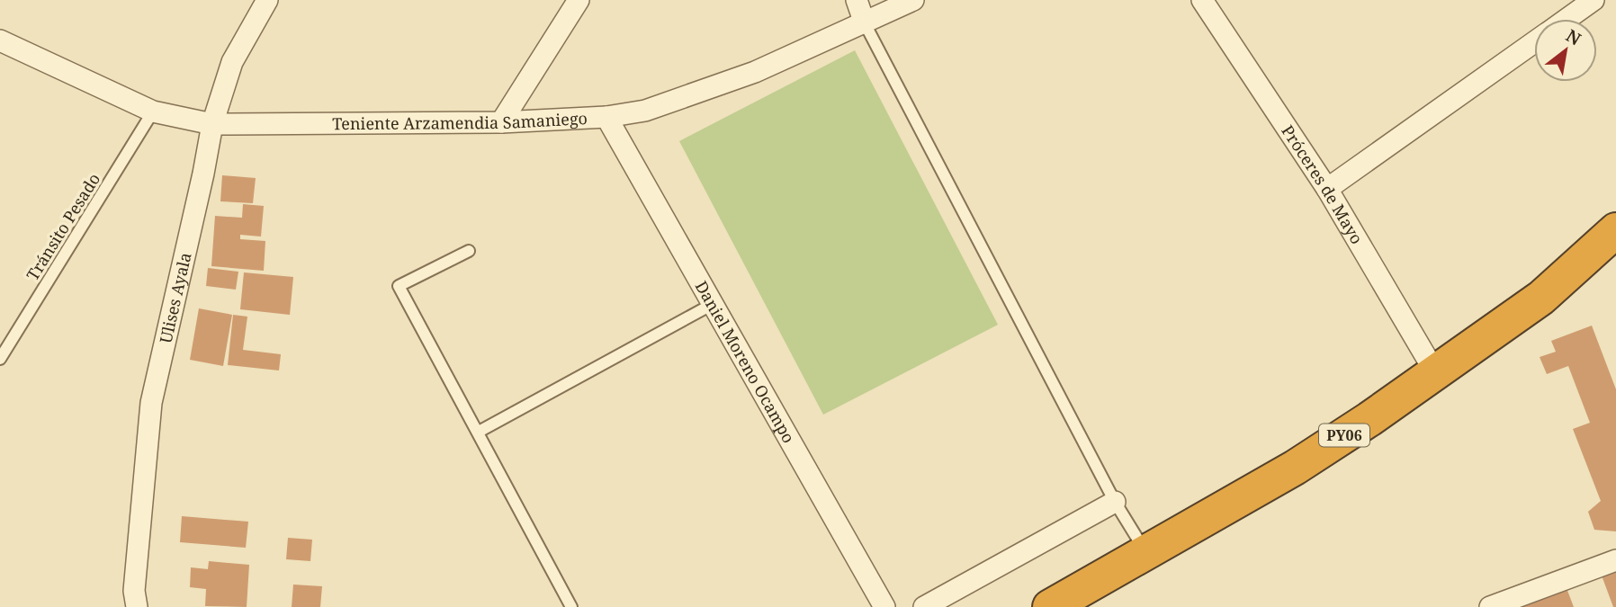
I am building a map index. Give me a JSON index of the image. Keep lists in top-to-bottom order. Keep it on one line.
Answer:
{"streets":{"highway":["PY06"],"street":["Teniente Arzamendia Samaniego","Próceres de Mayo","Ulises Ayala","Daniel Moreno Ocampo"],"lane":["Tránsito Pesado"]},"crossings":[["Teniente Arzamendia Samaniego","Tránsito Pesado"],["Teniente Arzamendia Samaniego","Ulises Ayala"],["Teniente Arzamendia Samaniego","Daniel Moreno Ocampo"],["Próceres de Mayo","PY06"]],"north":"top right"}
